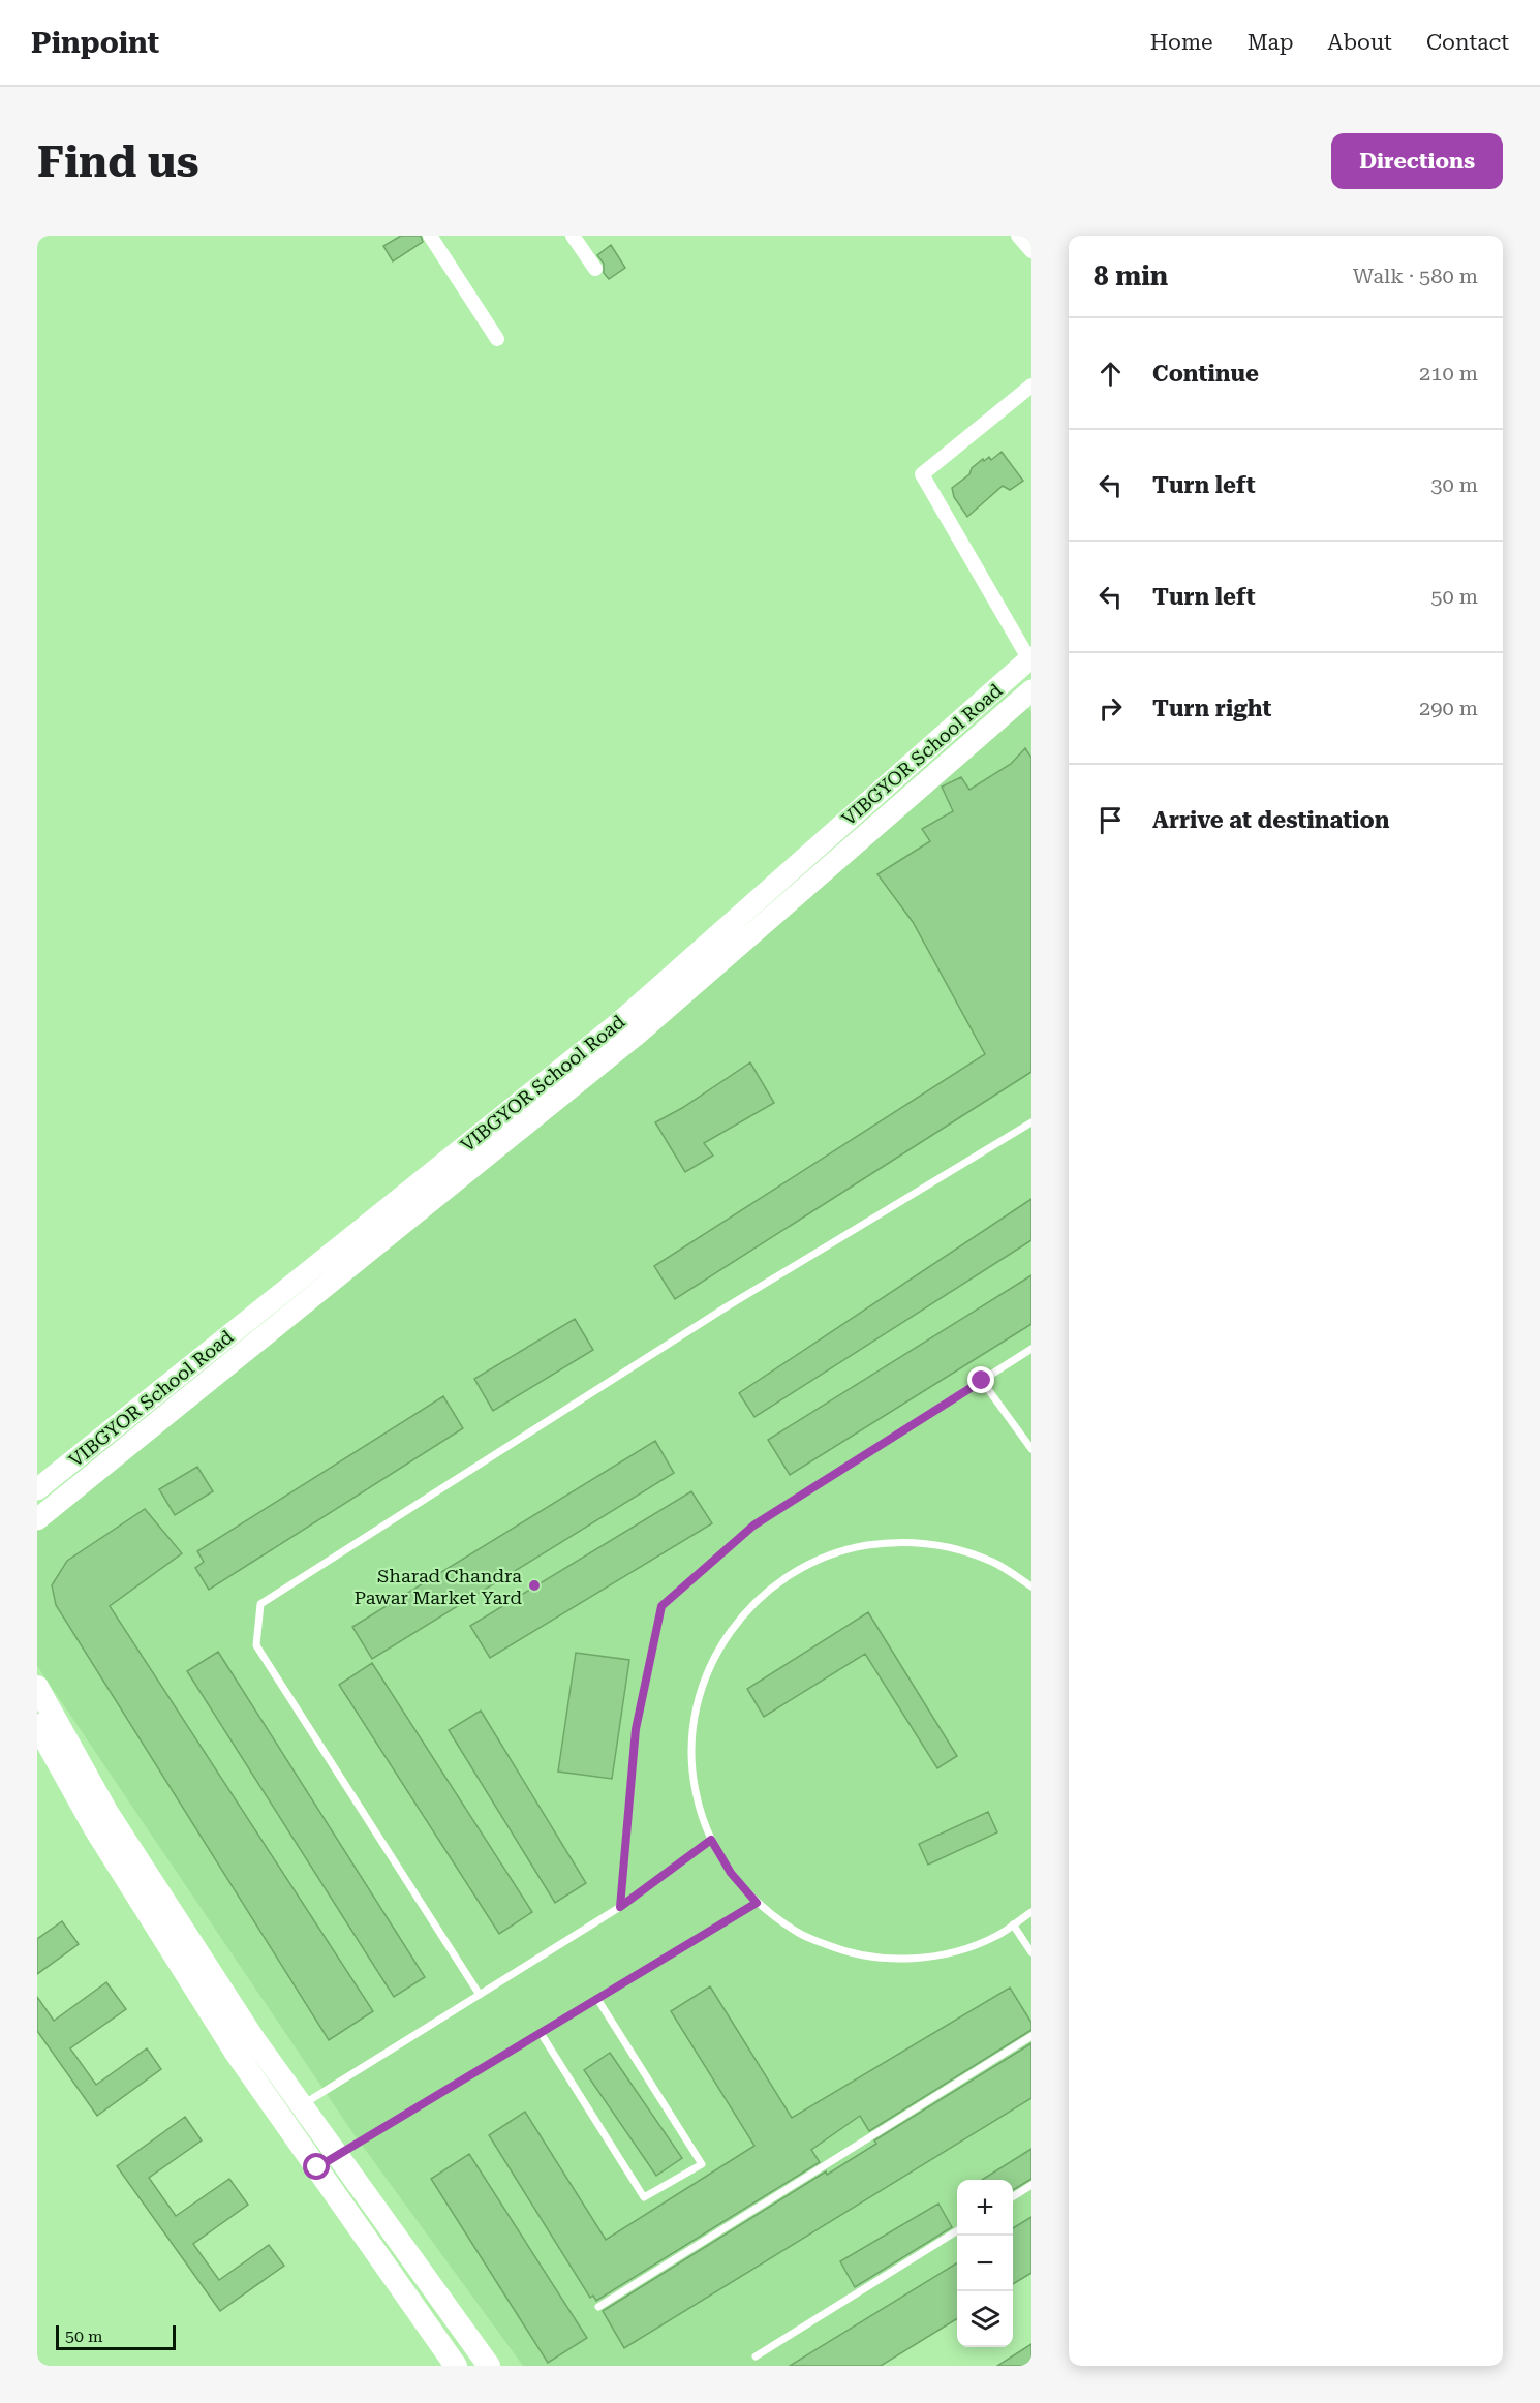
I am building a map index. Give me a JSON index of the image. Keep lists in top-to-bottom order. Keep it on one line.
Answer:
{"streets":{"main road":["VIBGYOR School Road"]},"places":["Sharad Chandra Pawar Market Yard"],"scale_bar":"50 m","page":{"header":"Pinpoint","nav":["Home","Map","About","Contact"],"buttons":"Directions","title":"Find us","heading":["8 min","Walk · 580 m"],"list":[["Continue","210 m"],["Turn left","30 m"],["Turn left","50 m"],["Turn right","290 m"],"Arrive at destination"],"map_buttons":["+","−"],"scale":"50 m"}}
